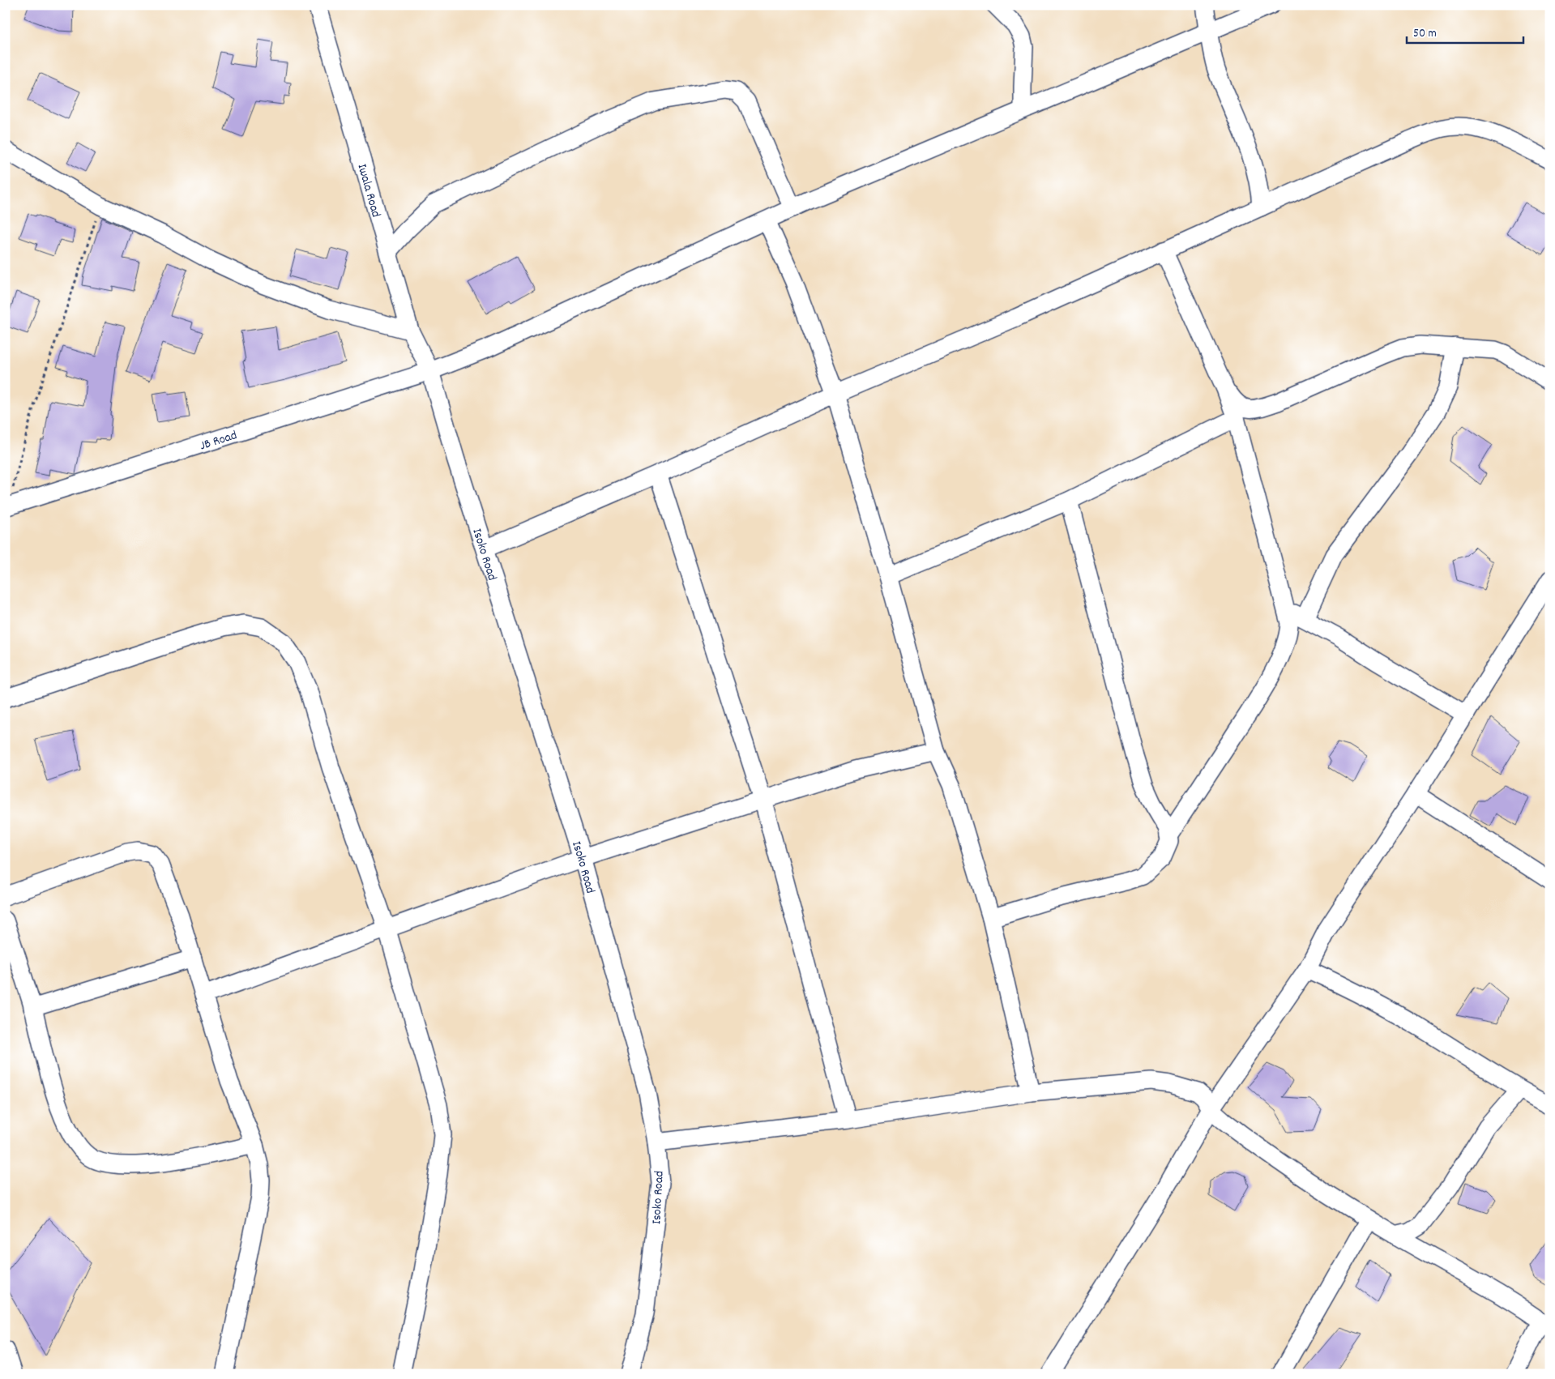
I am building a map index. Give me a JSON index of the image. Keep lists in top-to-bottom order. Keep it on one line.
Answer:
{"streets":{"street":["Iwala Road","JB Road","Isoko Road"]},"crossings":[["Iwala Road","JB Road"],["Iwala Road","Isoko Road"],["JB Road","Isoko Road"]],"scale_bar":"50 m"}
